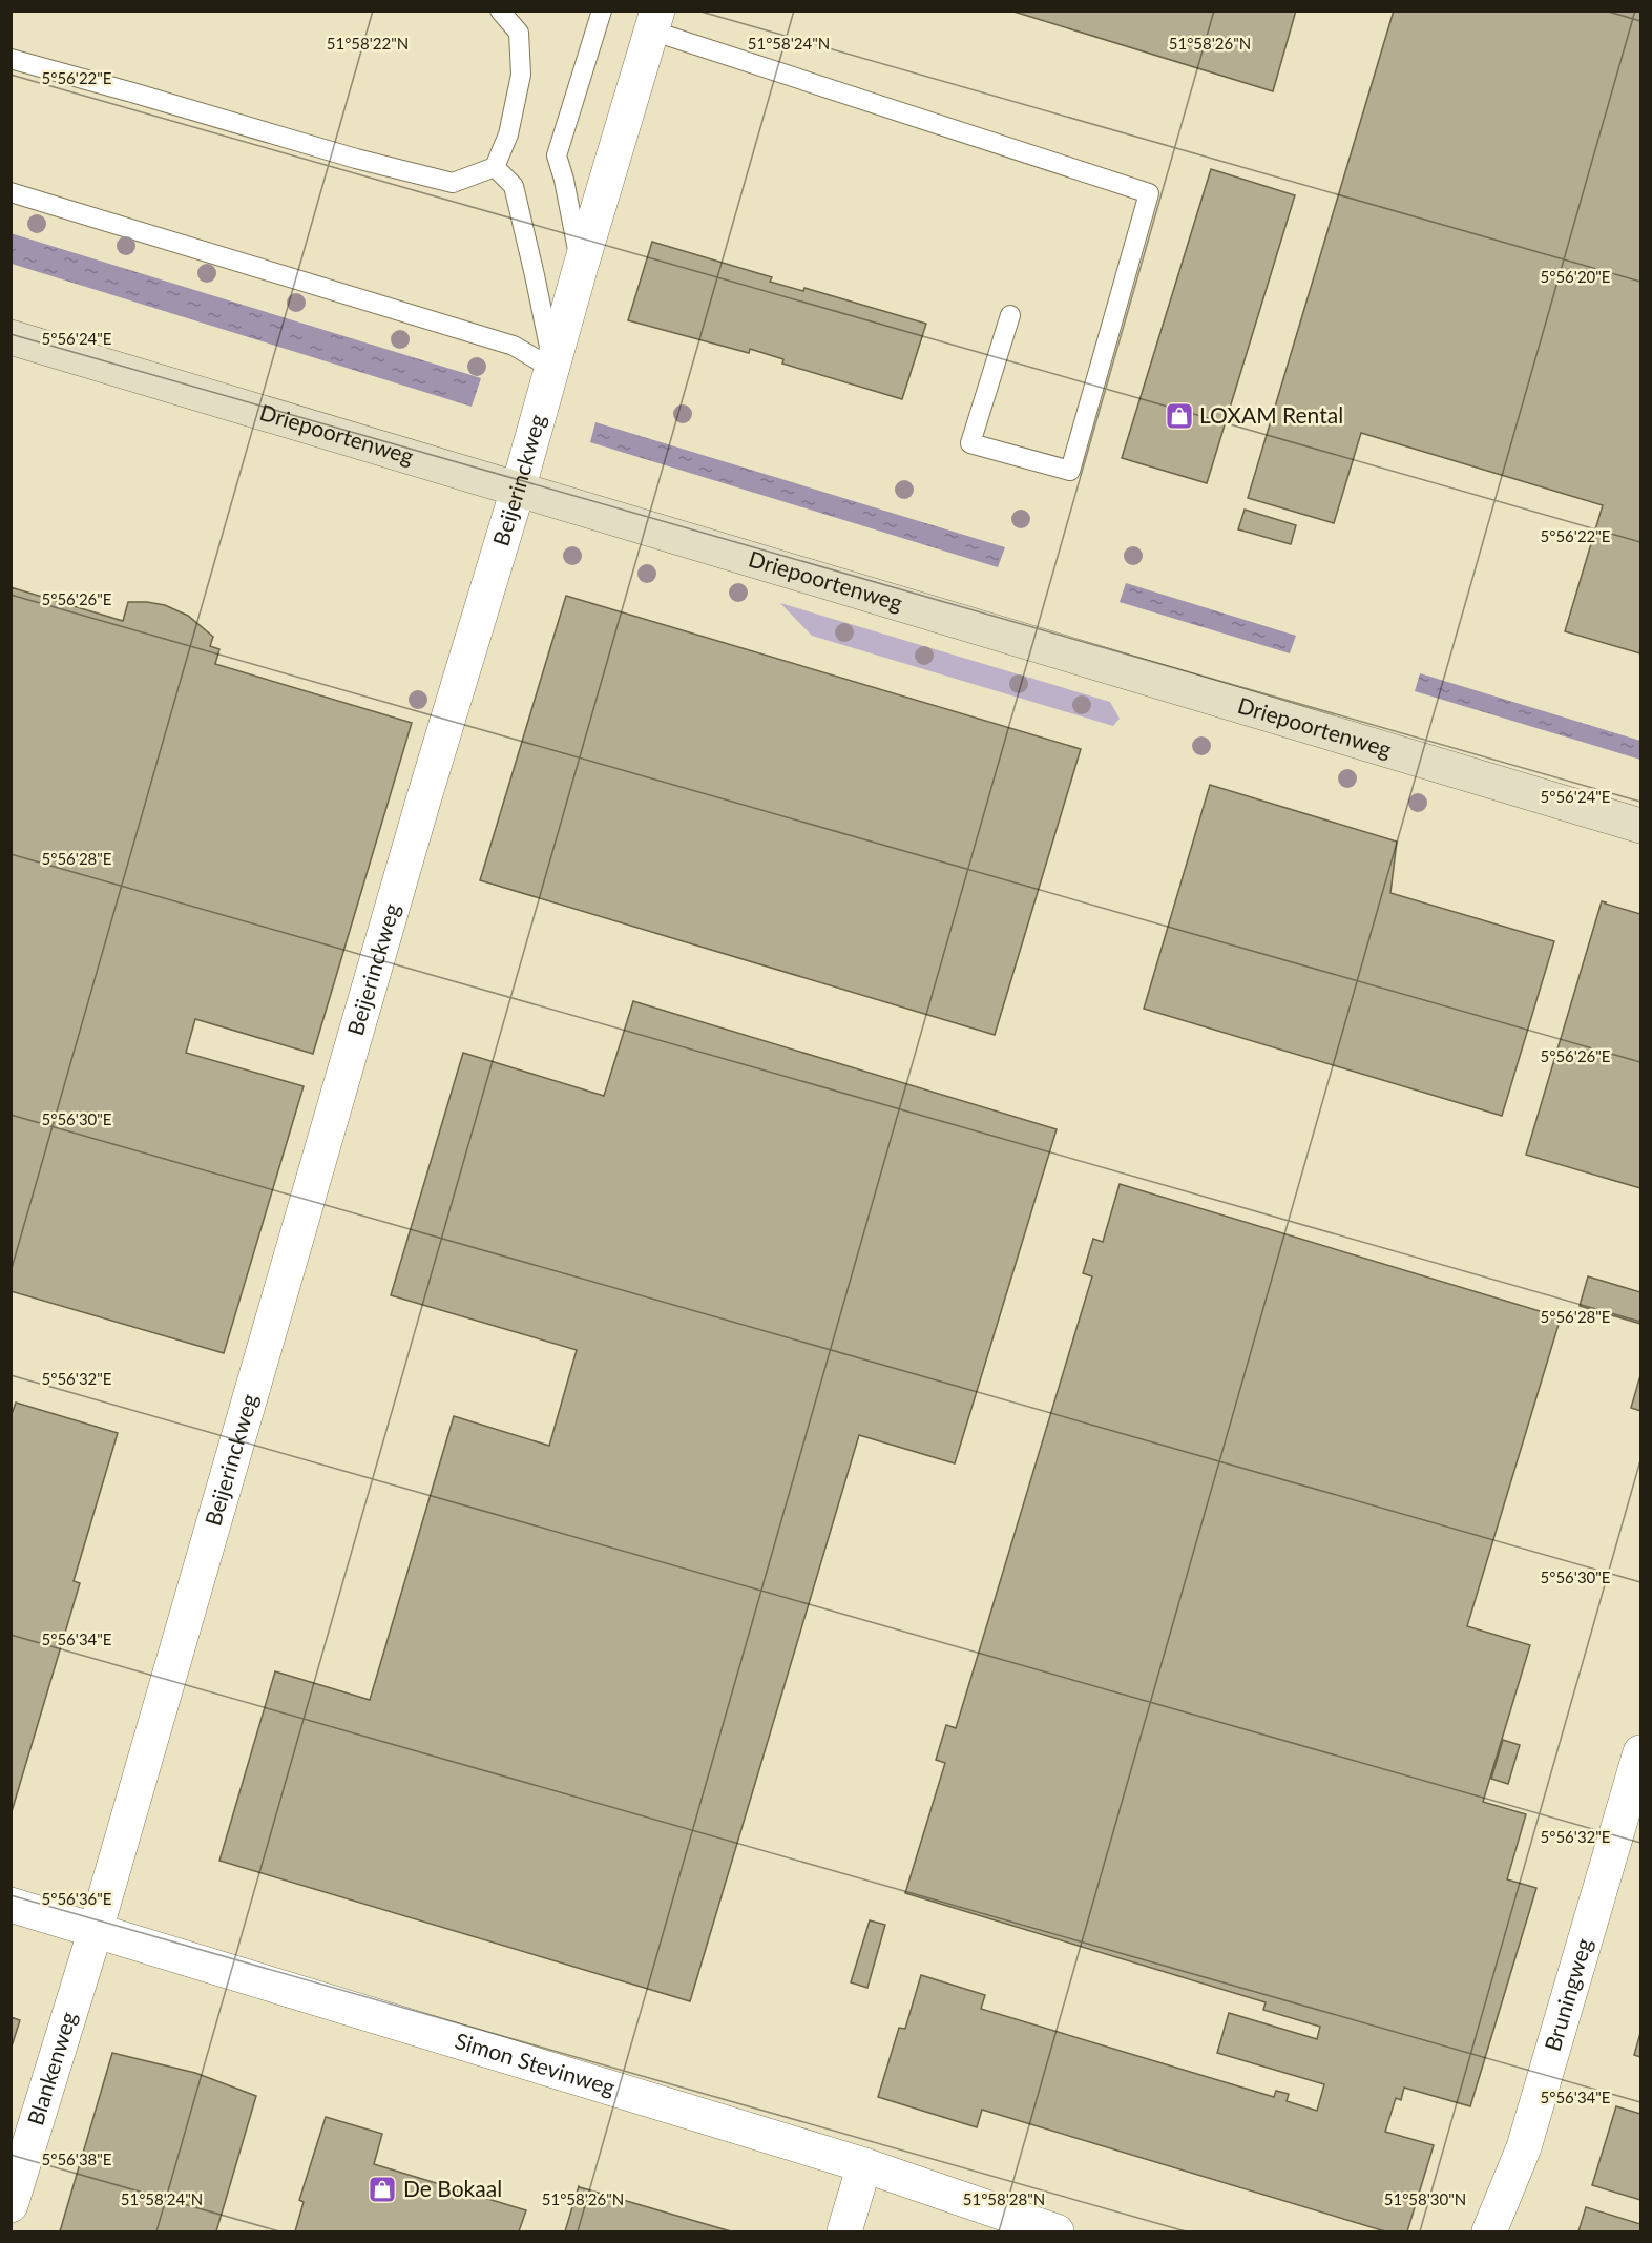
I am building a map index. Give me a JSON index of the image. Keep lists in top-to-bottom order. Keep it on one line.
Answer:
{"streets":{"street":["Driepoortenweg","Beijerinckweg","Bruningweg","Simon Stevinweg","Blankenweg"]},"crossings":[["Driepoortenweg","Beijerinckweg"],["Beijerinckweg","Simon Stevinweg"],["Beijerinckweg","Blankenweg"],["Simon Stevinweg","Blankenweg"]],"places":{"shop":["LOXAM Rental","De Bokaal"]},"coordinates":["51°58'22\"N","51°58'24\"N","51°58'26\"N","5°56'22\"E","5°56'20\"E","5°56'24\"E","5°56'26\"E","5°56'28\"E","5°56'30\"E","5°56'32\"E","5°56'34\"E","5°56'36\"E","5°56'38\"E","51°58'28\"N","51°58'30\"N"]}
